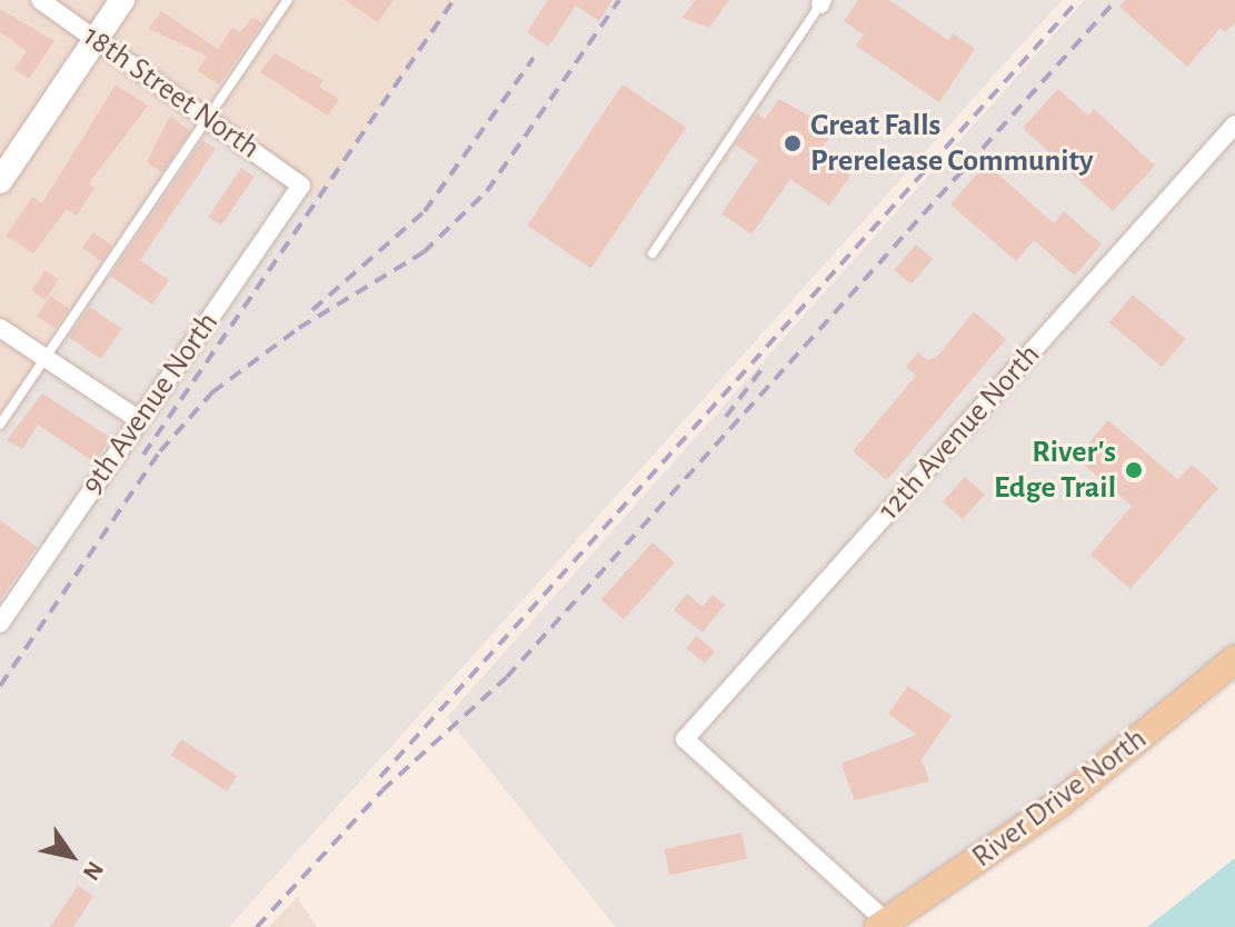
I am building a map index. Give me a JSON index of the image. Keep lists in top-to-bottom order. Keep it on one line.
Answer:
{"streets":{"main road":["River Drive North"],"street":["18th Street North","9th Avenue North","12th Avenue North"]},"crossings":[["18th Street North","9th Avenue North"],["12th Avenue North","River Drive North"]],"places":["Great Falls Prerelease Community","River's Edge Trail"],"north":"bottom right"}
